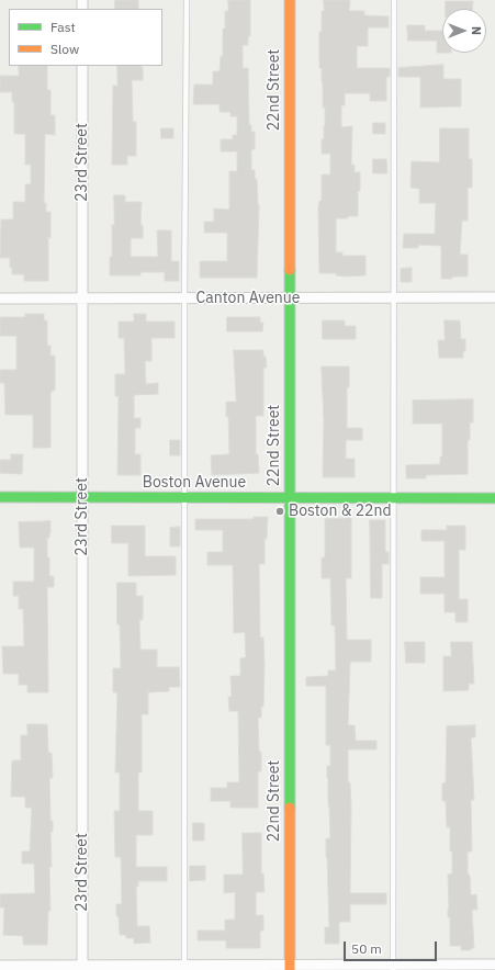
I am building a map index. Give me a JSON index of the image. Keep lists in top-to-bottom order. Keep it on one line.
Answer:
{"streets":{"street":["22nd Street","23rd Street","Canton Avenue","Boston Avenue"]},"crossings":[["22nd Street","Canton Avenue"],["22nd Street","Boston Avenue"],["23rd Street","Canton Avenue"],["23rd Street","Boston Avenue"]],"places":["Boston & 22nd"],"legend":["Fast","Slow"],"scale_bar":"50 m","north":"right"}
